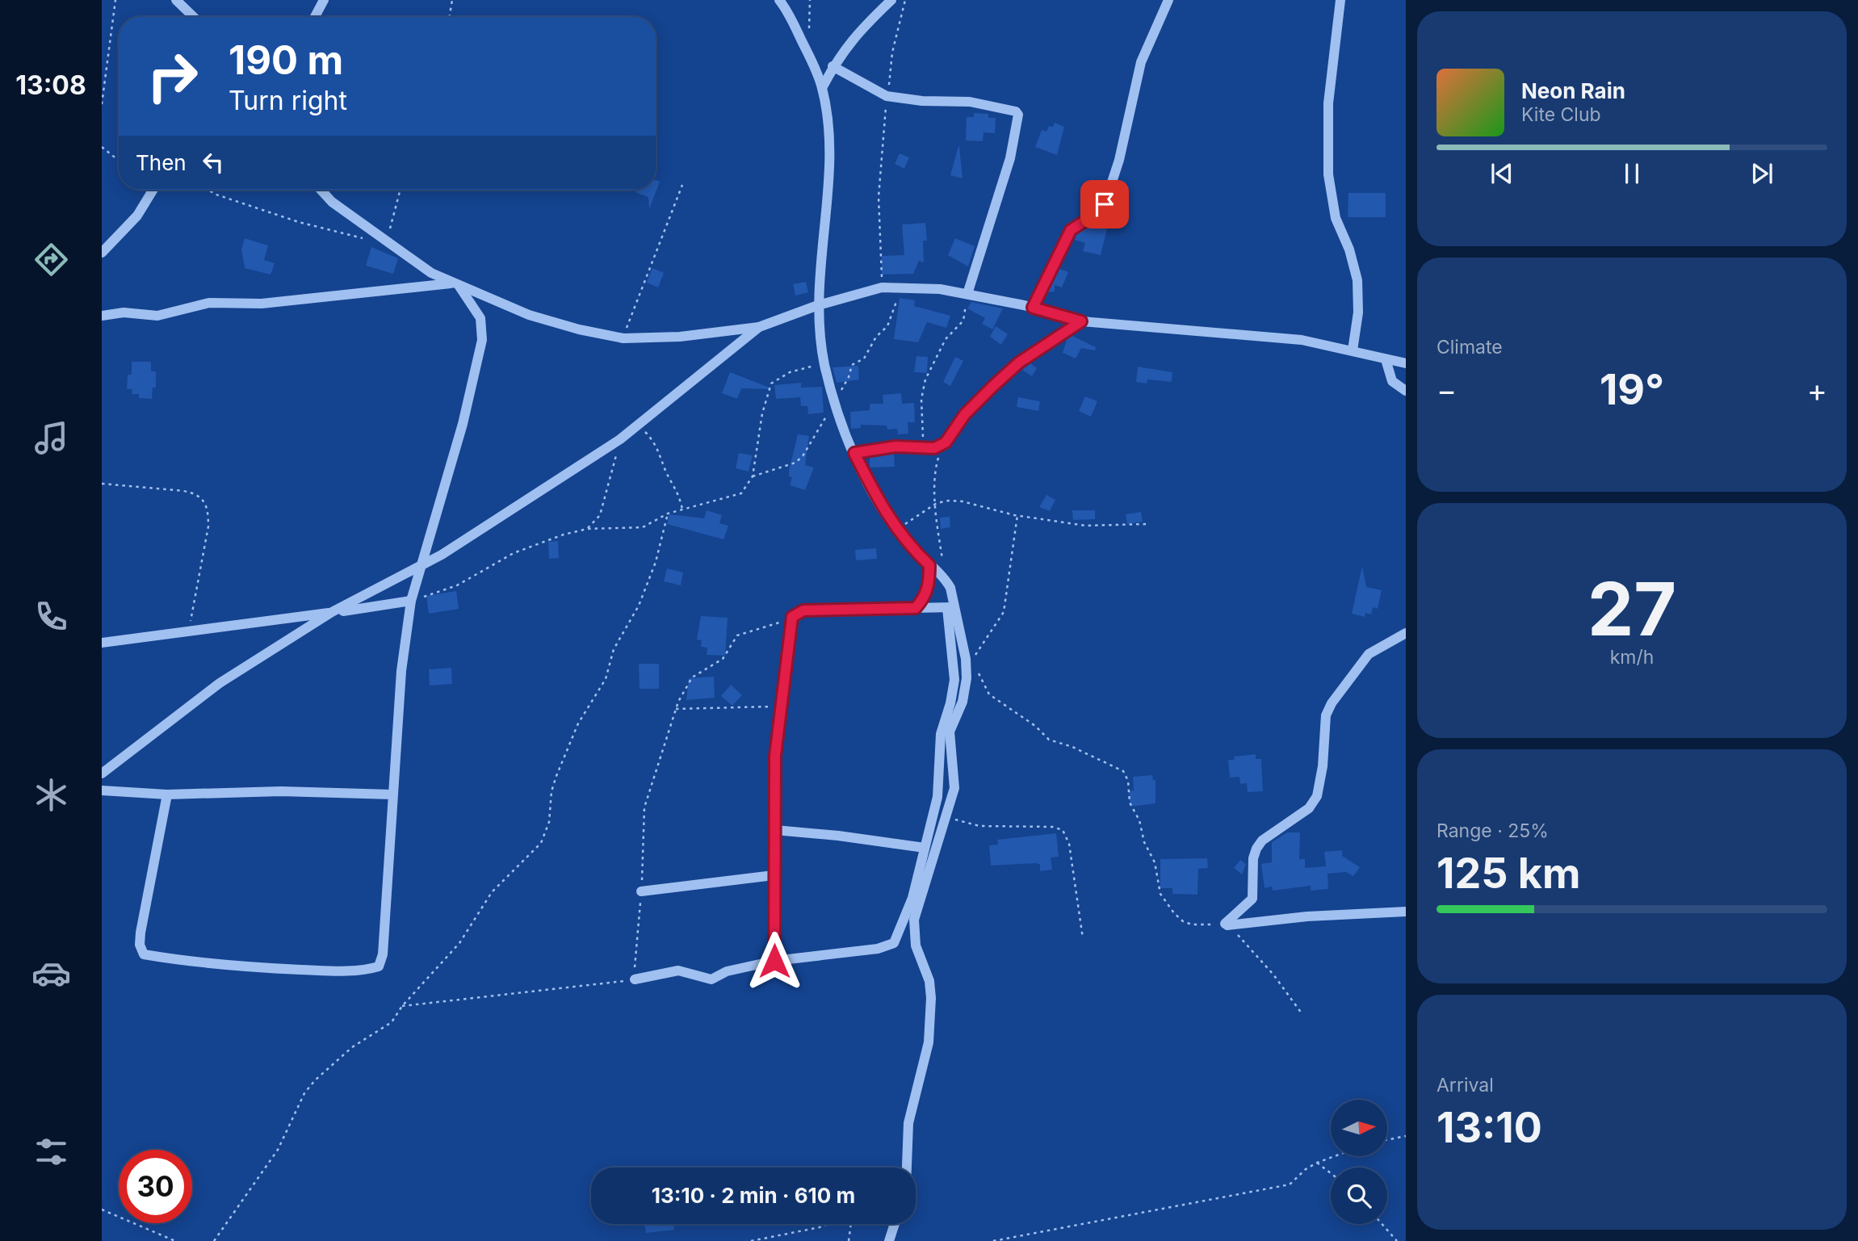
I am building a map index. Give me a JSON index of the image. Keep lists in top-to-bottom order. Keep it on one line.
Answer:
{"north":"right","page":{"tabs":"13:08","turn":["190 m","Turn right"],"song":["Neon Rain","Kite Club"],"then":"Then","tile":["Climate",["27","km/h"],["Range · 25%","125 km"],["Arrival","13:10"]],"heat":["−","19°","+"],"limit":"30","trip":"13:10 · 2 min · 610 m"}}
